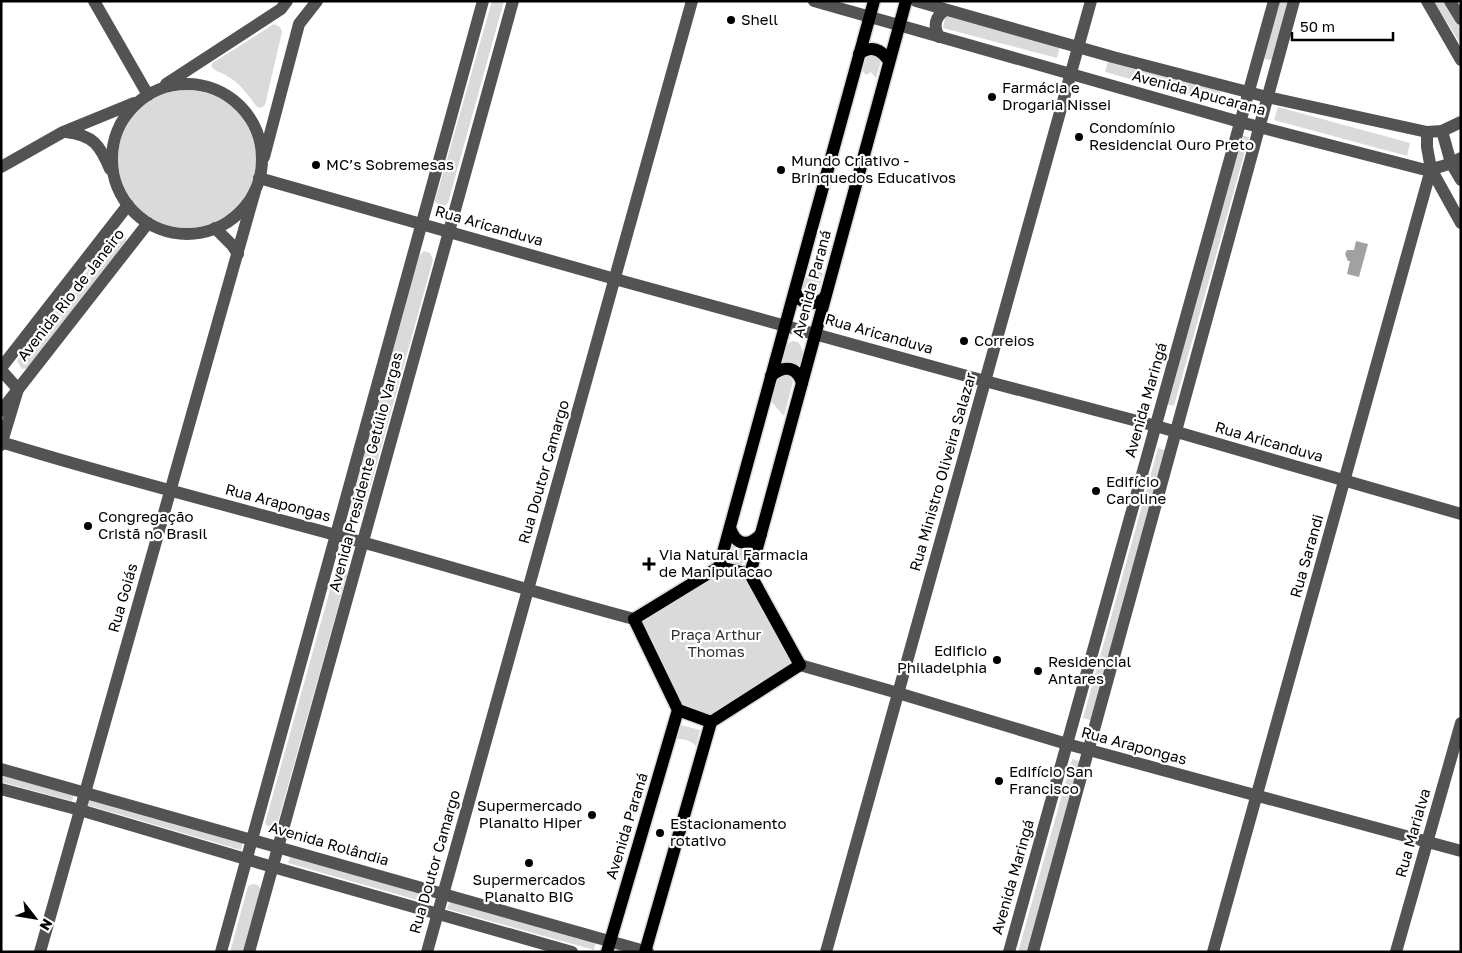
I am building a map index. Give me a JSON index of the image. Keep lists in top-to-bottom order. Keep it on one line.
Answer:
{"streets":{"main road":["Avenida Paraná"],"street":["Avenida Apucarana","Rua Aricanduva","Avenida Rio de Janeiro","Avenida Maringá","Avenida Presidente Getúlio Vargas","Rua Doutor Camargo","Rua Ministro Oliveira Salazar","Rua Arapongas","Rua Sarandi","Rua Goiás","Rua Marialva","Avenida Rolândia"]},"crossings":[["Avenida Apucarana","Avenida Paraná"],["Avenida Apucarana","Avenida Maringá"],["Avenida Apucarana","Rua Ministro Oliveira Salazar"],["Avenida Apucarana","Rua Sarandi"],["Rua Aricanduva","Avenida Paraná"],["Rua Aricanduva","Avenida Rio de Janeiro"],["Rua Aricanduva","Avenida Maringá"],["Rua Aricanduva","Avenida Presidente Getúlio Vargas"],["Rua Aricanduva","Rua Doutor Camargo"],["Rua Aricanduva","Rua Ministro Oliveira Salazar"],["Rua Aricanduva","Rua Sarandi"],["Rua Aricanduva","Rua Goiás"],["Avenida Paraná","Avenida Rolândia"],["Avenida Rio de Janeiro","Rua Goiás"],["Avenida Maringá","Rua Arapongas"],["Avenida Presidente Getúlio Vargas","Rua Arapongas"],["Avenida Presidente Getúlio Vargas","Avenida Rolândia"],["Rua Doutor Camargo","Rua Arapongas"],["Rua Doutor Camargo","Avenida Rolândia"],["Rua Ministro Oliveira Salazar","Rua Arapongas"],["Rua Arapongas","Rua Sarandi"],["Rua Arapongas","Rua Goiás"],["Rua Arapongas","Rua Marialva"],["Rua Goiás","Avenida Rolândia"]],"parks":["Praça Arthur Thomas"],"places":{"other":["Shell","Farmácia e Drogaria Nissei","Condomínio Residencial Ouro Preto","MC’s Sobremesas","Mundo Criativo - Brinquedos Educativos","Correios","Edifício Caroline","Congregação Cristã no Brasil","Edificio Philadelphia","Residencial Antares","Edifício San Francisco","Supermercado Planalto Hiper","Estacionamento rotativo","Supermercados Planalto BIG"],"health":["Via Natural Farmacia de Manipulacao"]},"scale_bar":"50 m","north":"bottom right"}
